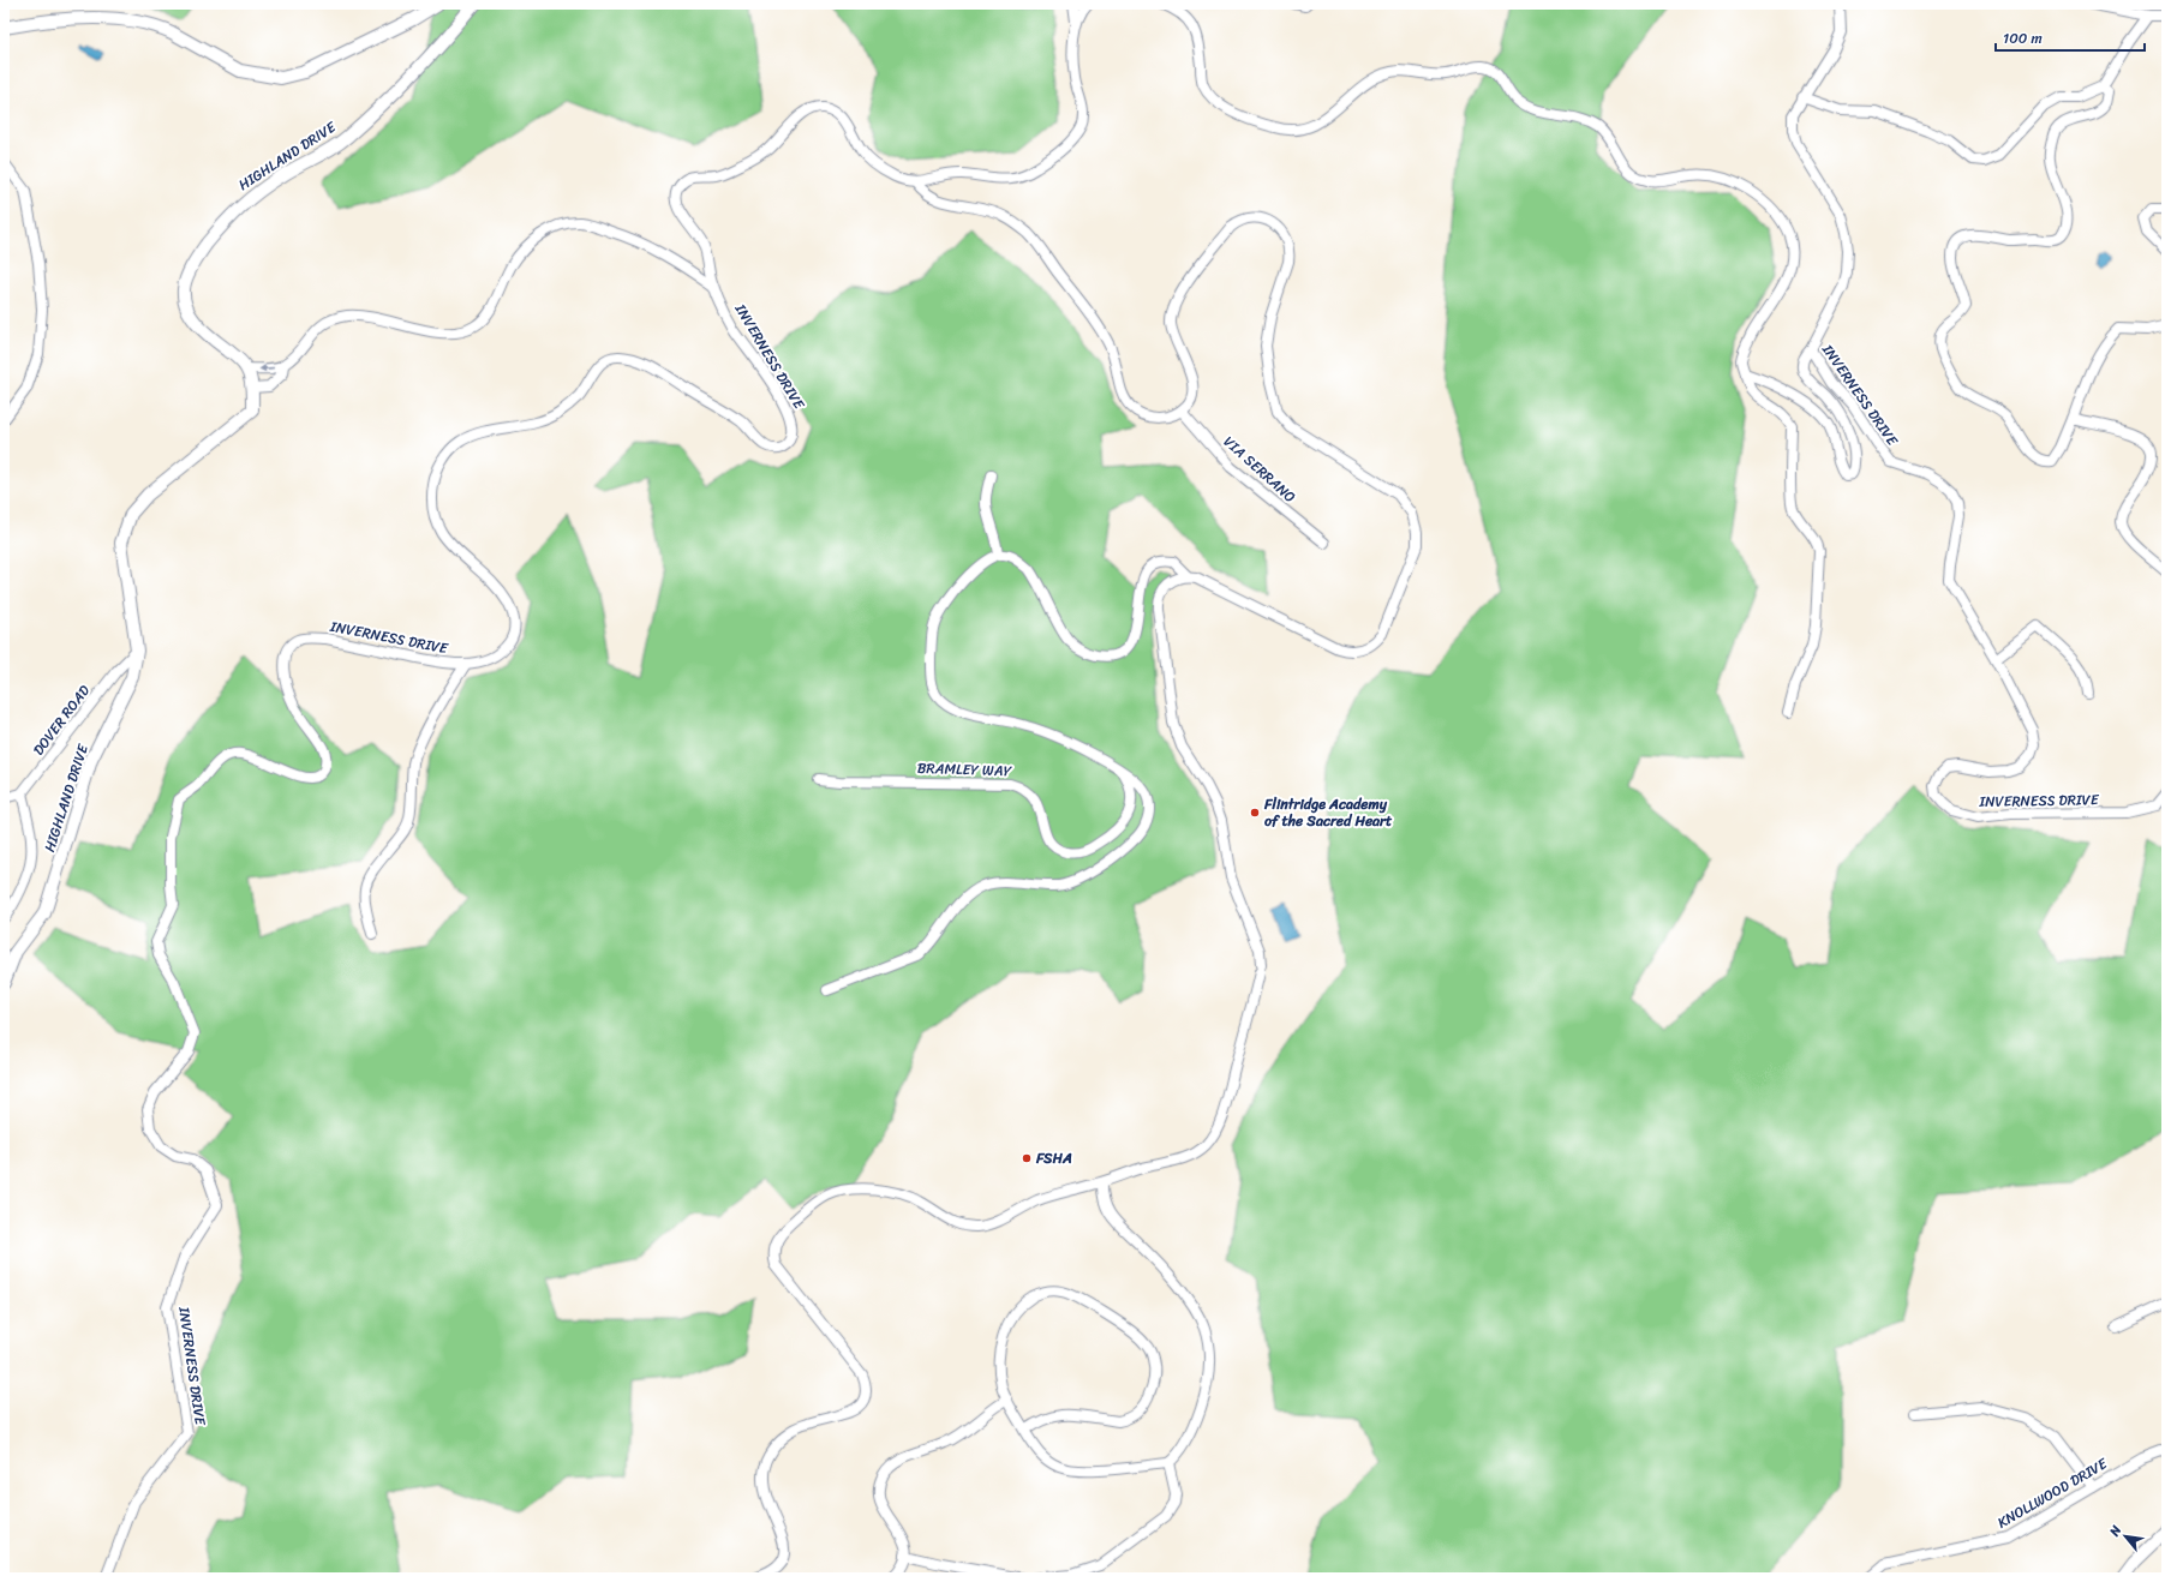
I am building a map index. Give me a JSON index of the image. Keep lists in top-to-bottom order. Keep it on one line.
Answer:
{"streets":{"street":["HIGHLAND DRIVE","INVERNESS DRIVE","VIA SERRANO","DOVER ROAD","BRAMLEY WAY","KNOLLWOOD DRIVE"]},"crossings":[["HIGHLAND DRIVE","DOVER ROAD"]],"places":["Flintridge Academy of the Sacred Heart","FSHA"],"scale_bar":"100 m","north":"top left"}
